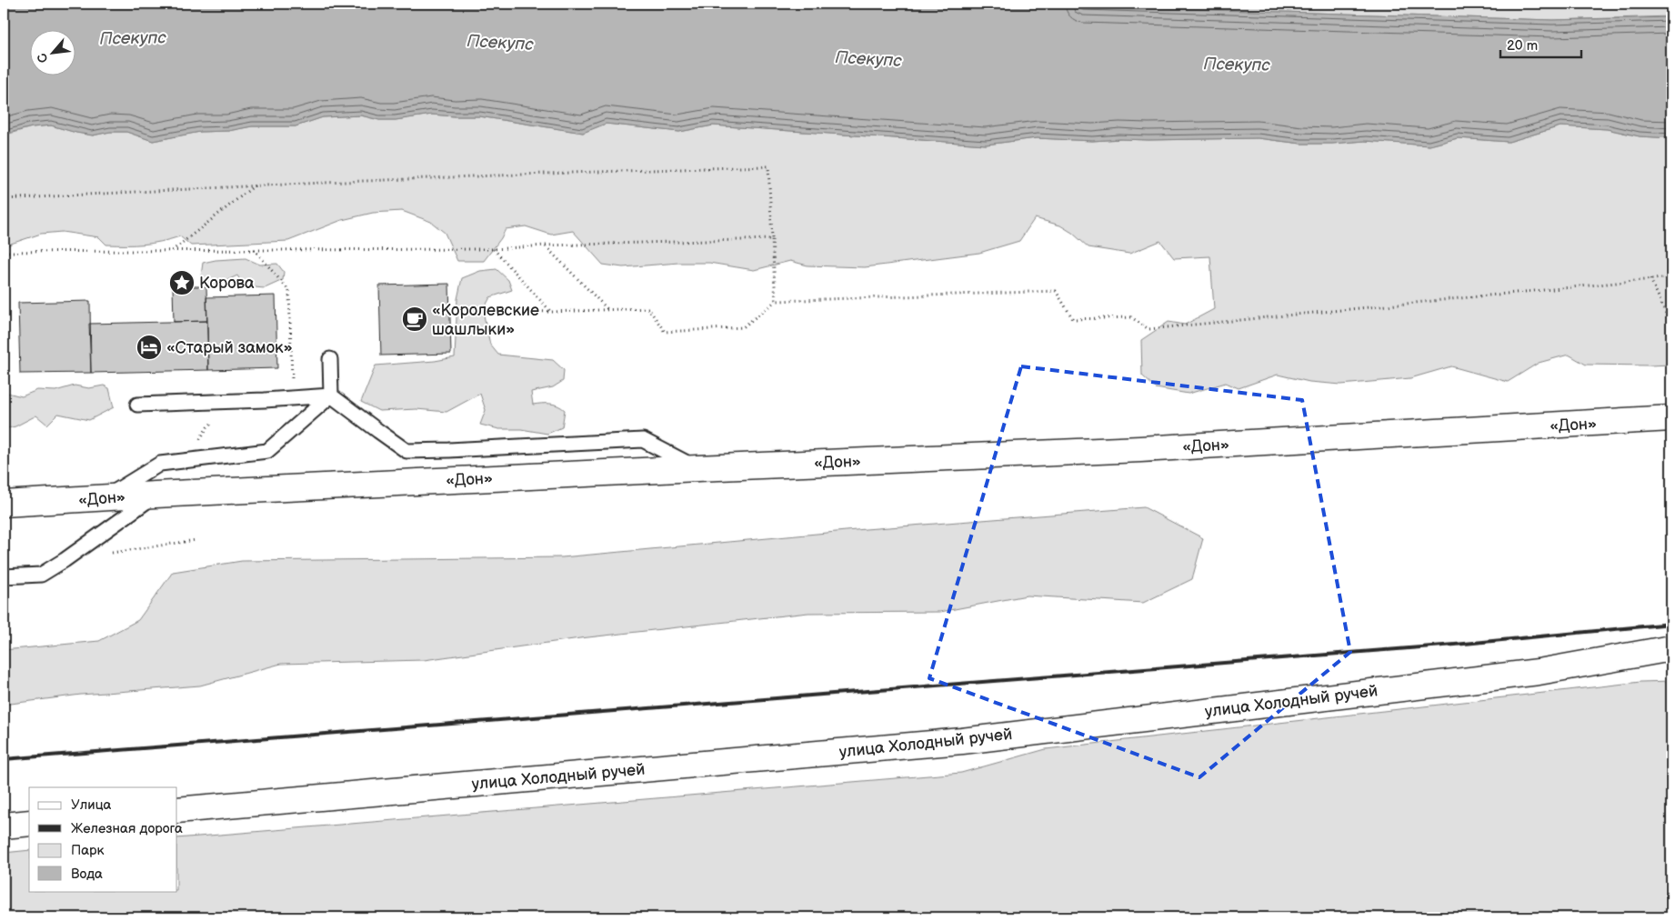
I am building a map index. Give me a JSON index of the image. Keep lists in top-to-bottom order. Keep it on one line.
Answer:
{"streets":{"main road":["«Дон»","улица Холодный ручей"]},"water":["Псекупс"],"places":{"place":["Корова"],"cafe":["«Королевские шашлыки»"],"hotel":["«Старый замок»"]},"legend":["Улица","Железная дорога","Парк","Вода"],"scale_bar":"20 m","north":"bottom left"}
